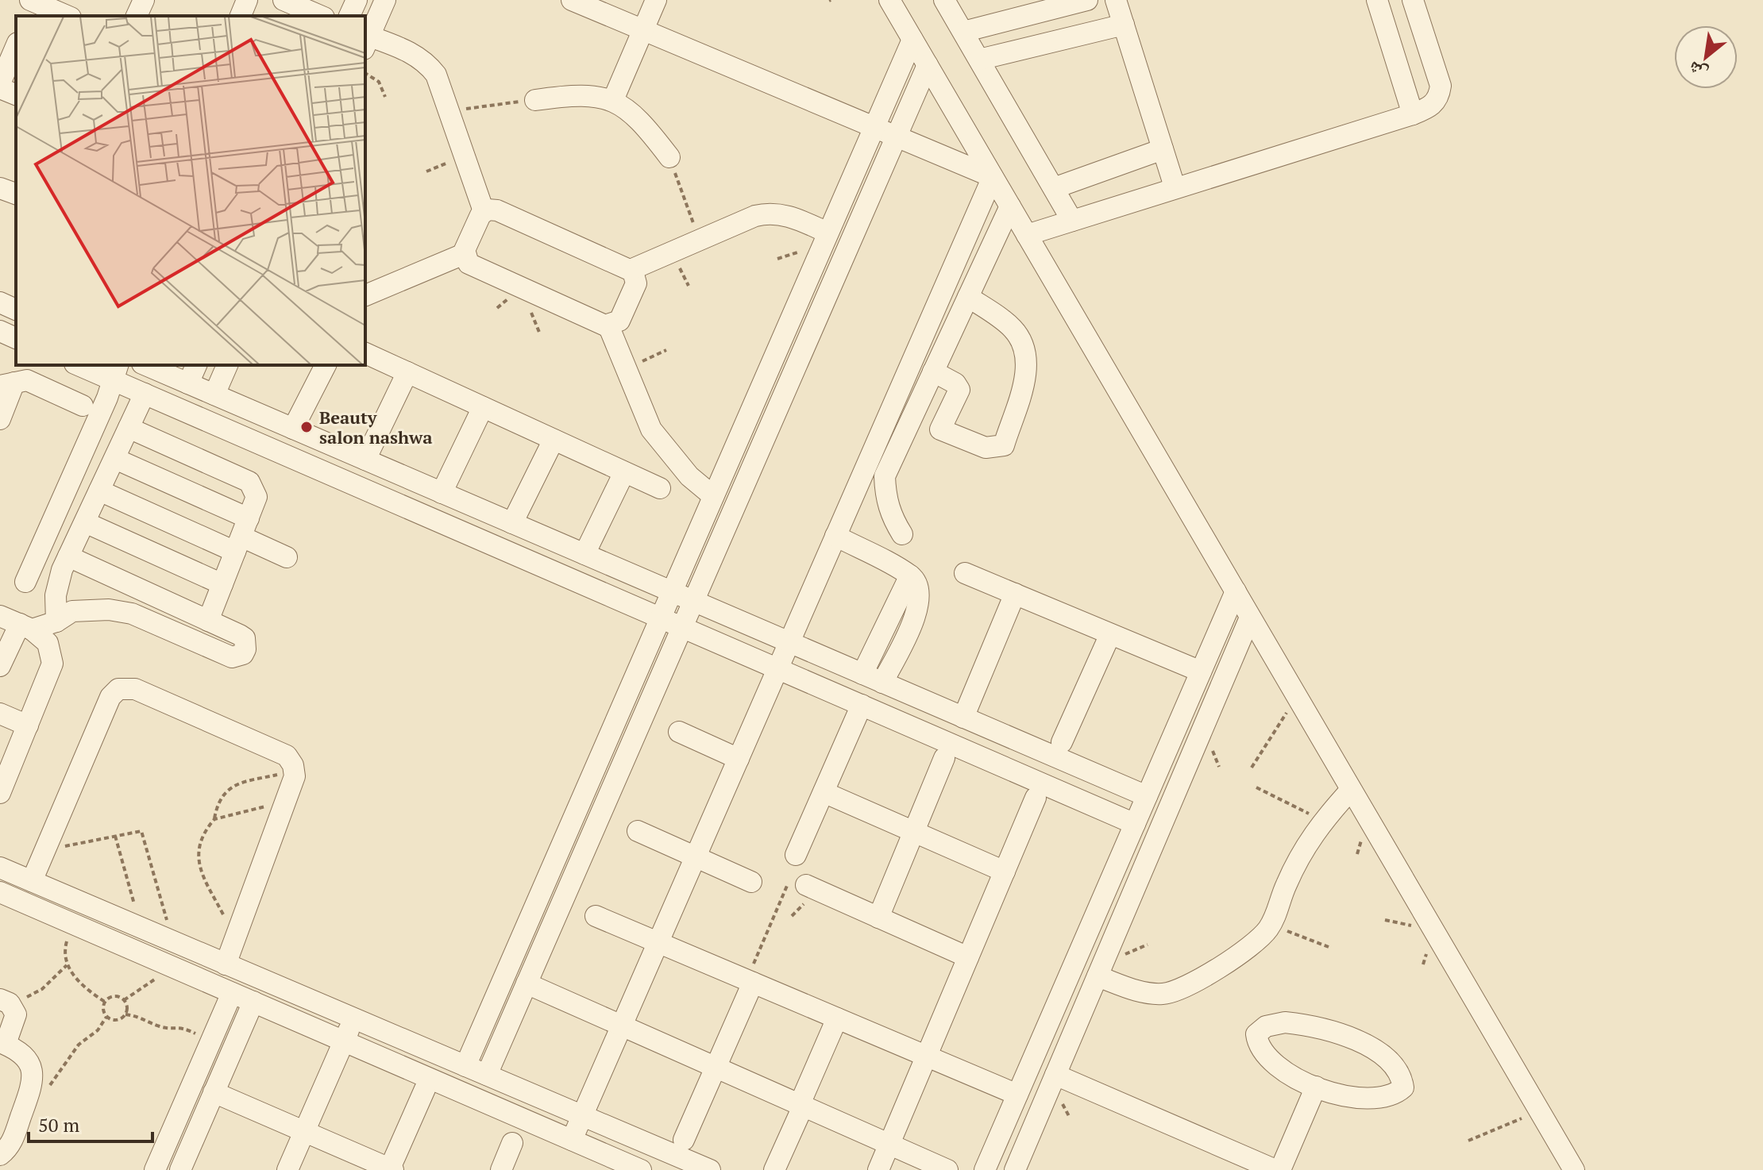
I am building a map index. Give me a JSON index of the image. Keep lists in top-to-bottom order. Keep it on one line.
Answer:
{"places":["Beauty salon nashwa"],"scale_bar":"50 m","north":"bottom left"}
